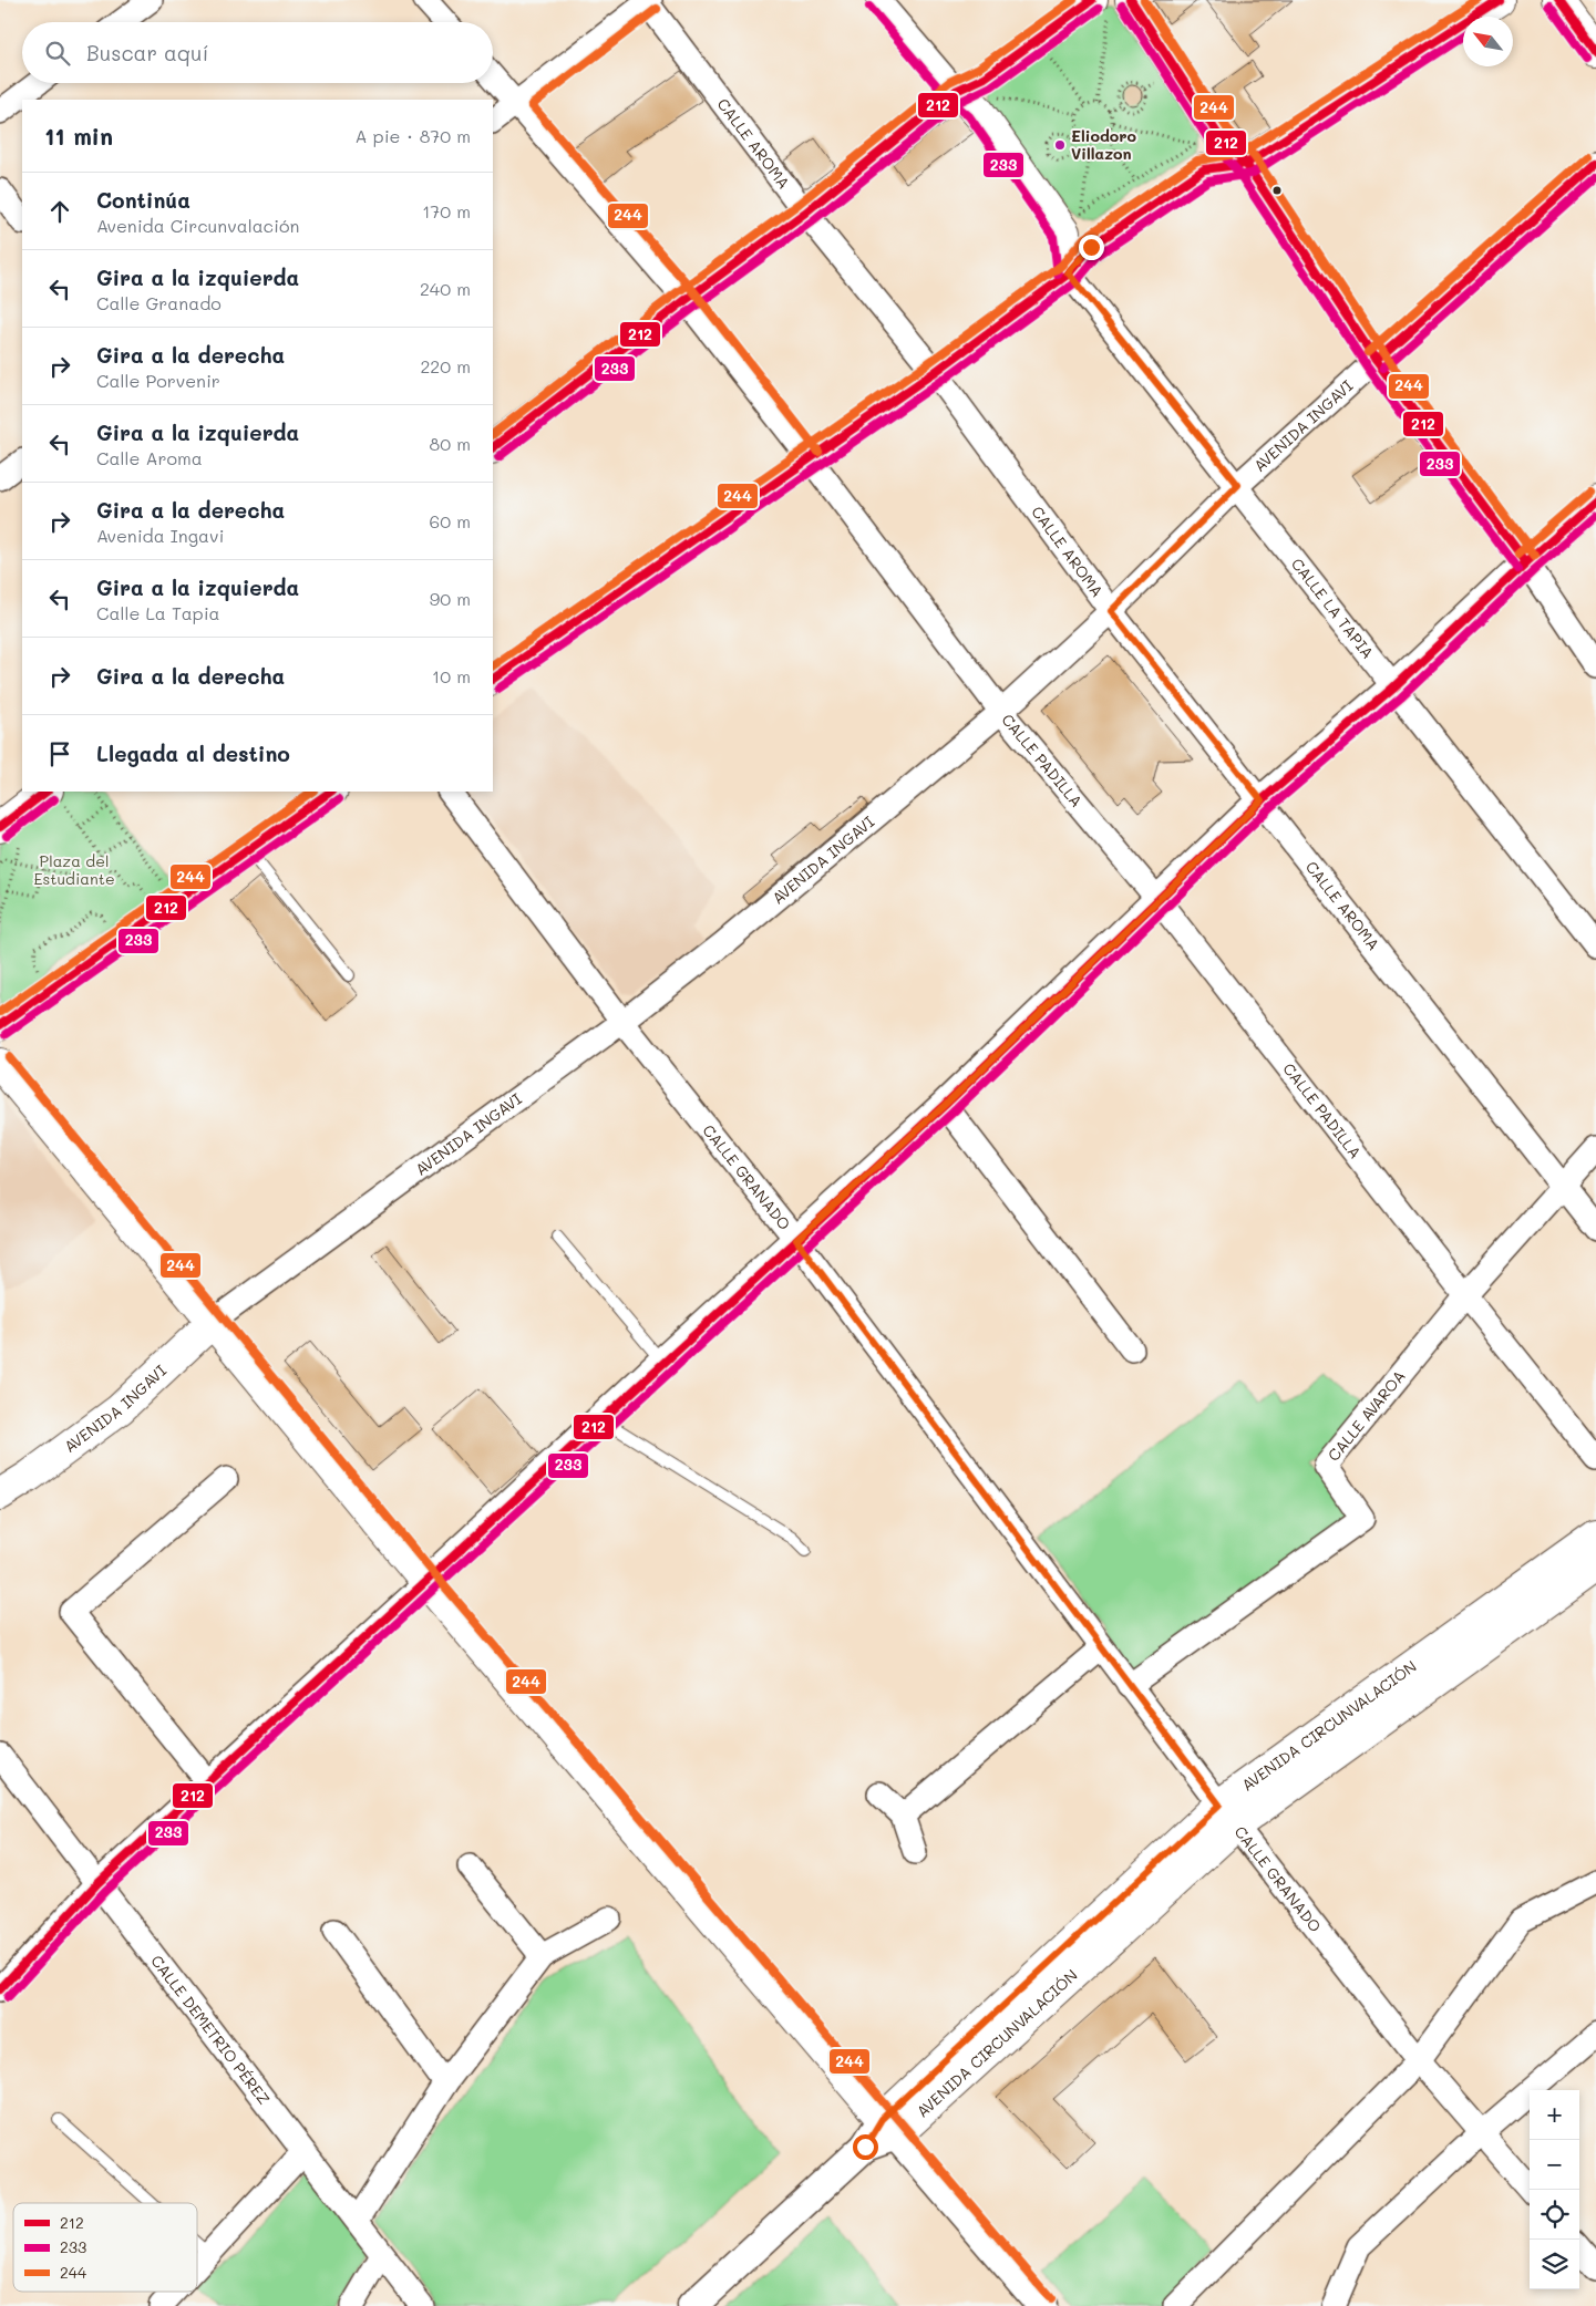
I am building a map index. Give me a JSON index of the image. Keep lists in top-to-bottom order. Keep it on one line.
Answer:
{"streets":{"main road":["AVENIDA INGAVI","AVENIDA CIRCUNVALACIÓN"],"street":["CALLE AROMA","CALLE LA TAPIA","CALLE PADILLA","CALLE GRANADO","CALLE AVAROA","CALLE DEMETRIO PÉREZ"]},"crossings":[["CALLE AROMA","AVENIDA INGAVI"],["CALLE AROMA","CALLE AVAROA"],["AVENIDA INGAVI","CALLE LA TAPIA"],["AVENIDA INGAVI","CALLE PADILLA"],["AVENIDA INGAVI","CALLE GRANADO"],["CALLE PADILLA","CALLE AVAROA"],["CALLE GRANADO","CALLE AVAROA"],["CALLE GRANADO","AVENIDA CIRCUNVALACIÓN"]],"parks":["Plaza del Estudiante"],"places":["Eliodoro Villazon"],"lines":["transit line 212","transit line 244","transit line 233"],"legend":["212","233","244"],"north":"top left","page":{"search":"Buscar aquí","heading":["11 min","A pie · 870 m"],"list":[["Continúa","Avenida Circunvalación","170 m"],["Gira a la izquierda","Calle Granado","240 m"],["Gira a la derecha","Calle Porvenir","220 m"],["Gira a la izquierda","Calle Aroma","80 m"],["Gira a la derecha","Avenida Ingavi","60 m"],["Gira a la izquierda","Calle La Tapia","90 m"],["Gira a la derecha","10 m"],"Llegada al destino"],"map_buttons":["+","−"]}}
